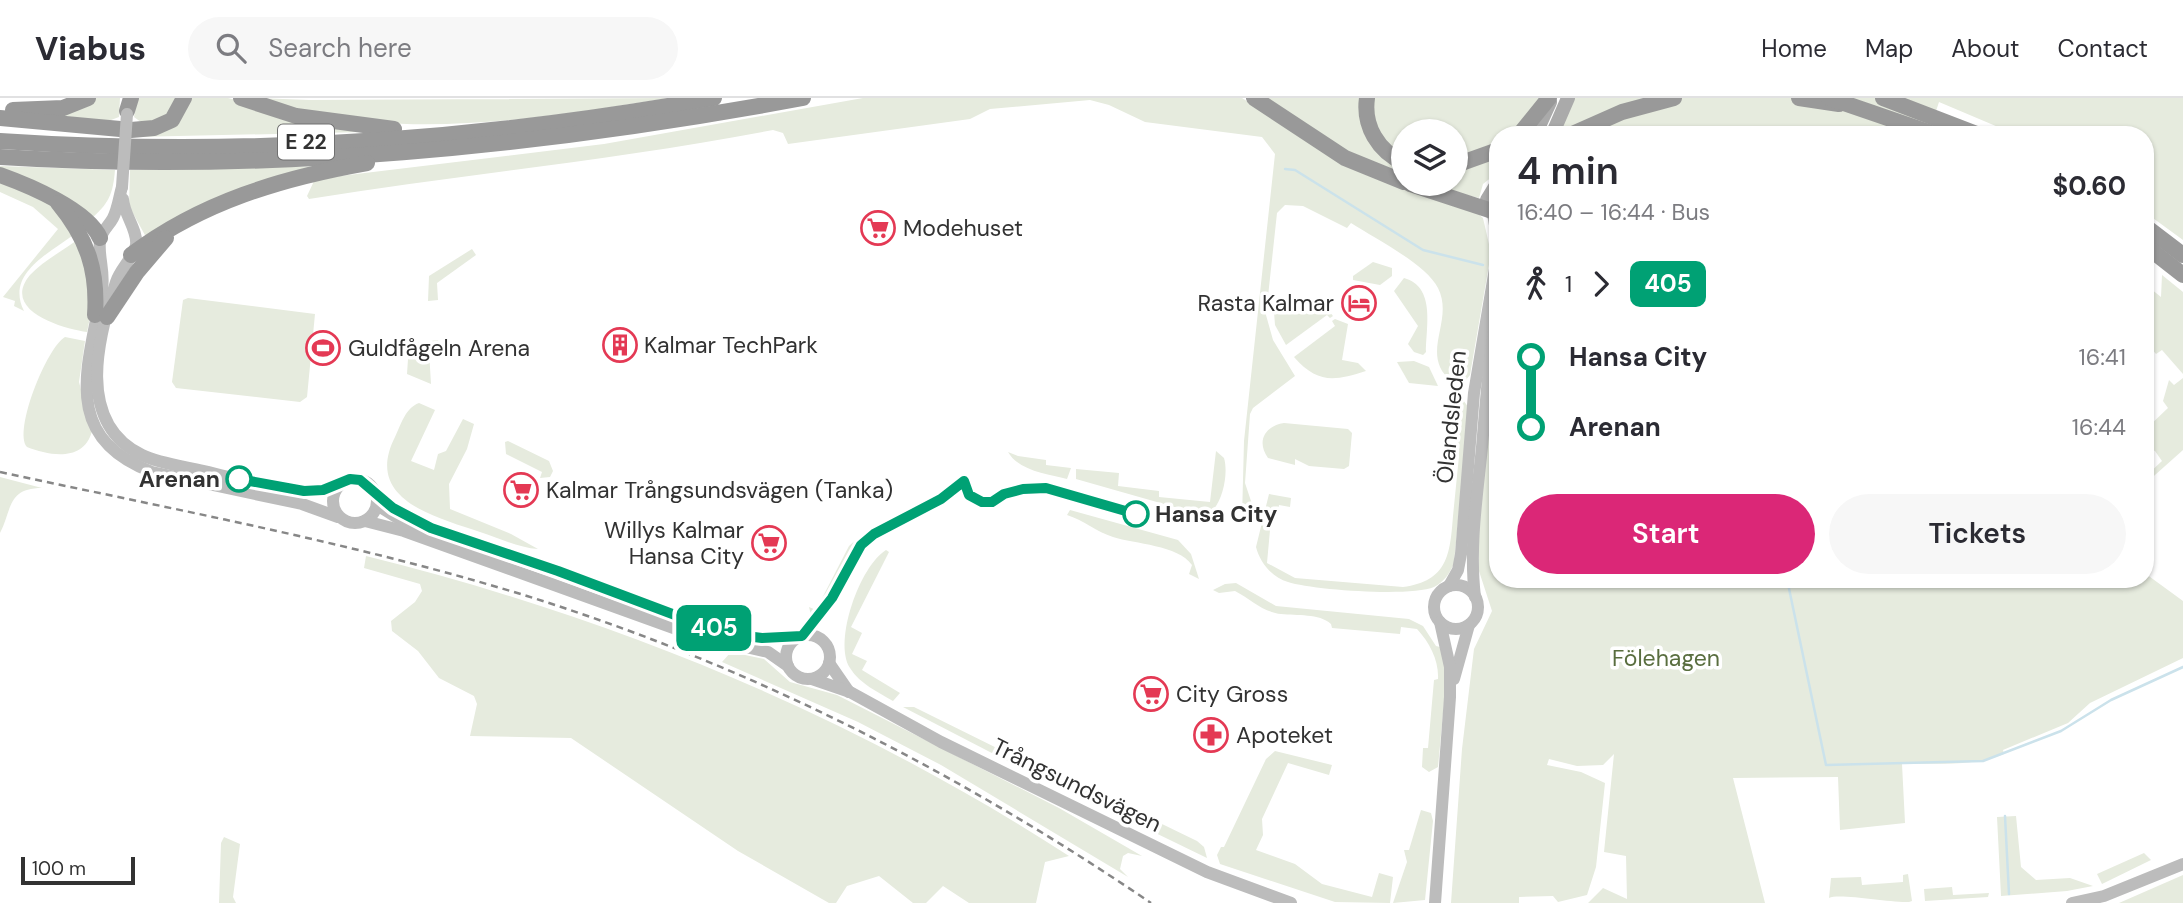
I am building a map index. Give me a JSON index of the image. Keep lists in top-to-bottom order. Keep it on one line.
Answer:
{"streets":{"highway":["E 22"],"main road":["Ölandsleden","Trångsundsvägen"]},"parks":["Fölehagen"],"places":{"supermarket":["Modehuset","Kalmar Trångsundsvägen (Tanka)","Willys Kalmar Hansa City","City Gross"],"hotel":["Rasta Kalmar"],"building":["Kalmar TechPark"],"sports":["Guldfågeln Arena"],"other":["Arenan","Hansa City"],"pharmacy":["Apoteket"]},"lines":["bus line 405"],"scale_bar":"100 m","page":{"header":"Viabus","search":"Search here","nav":["Home","Map","About","Contact"],"on_map":"405","heading":["4 min","16:40 – 16:44 · Bus","$0.60"],"legs":["1","405"],"list":[{"name":"Hansa City","value":"16:41"},{"name":"Arenan","value":"16:44"}],"buttons":["Start","Tickets"],"scale":"100 m"}}
